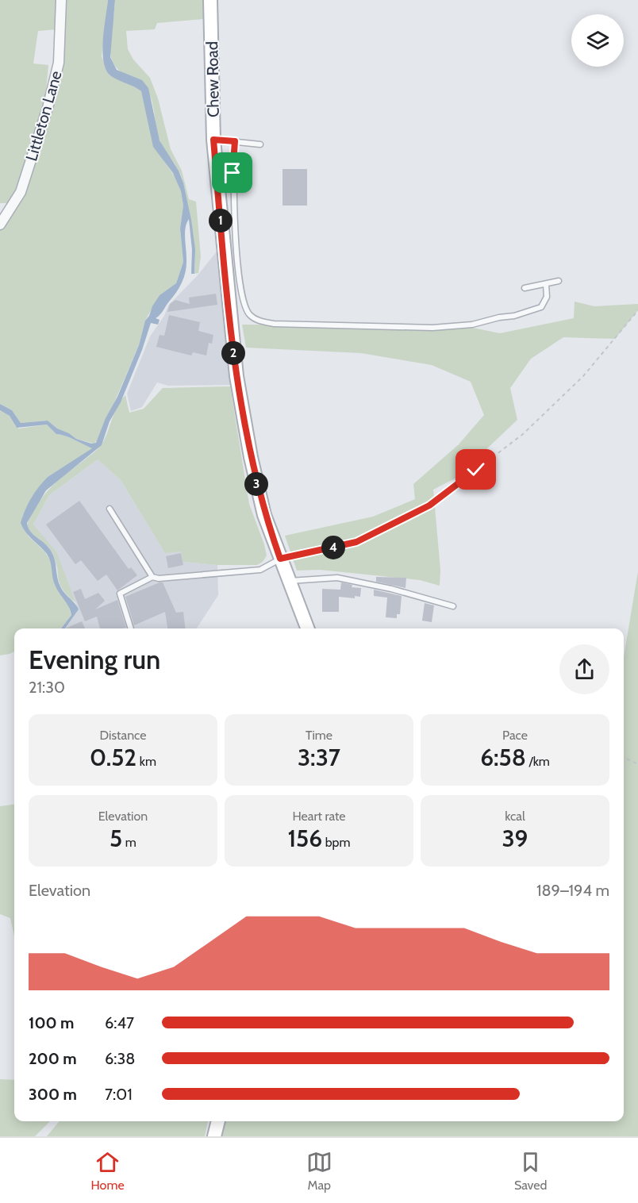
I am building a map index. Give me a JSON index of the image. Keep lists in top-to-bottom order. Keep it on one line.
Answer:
{"streets":{"main road":["Chew Road"],"street":["Littleton Lane"]},"page":{"pins":["1","2","3","4"],"heading":["Evening run","21:30"],"stats":[["Distance","0.52 km"],["Time","3:37"],["Pace","6:58 /km"],["Elevation","5 m"],["Heart rate","156 bpm"],["kcal","39"]],"chart":["Elevation","189–194 m"],"list":[{"name":"100 m","note":"6:47"},{"name":"200 m","note":"6:38"},{"name":"300 m","note":"7:01"}],"tabs":["Home","Map","Saved"]}}
